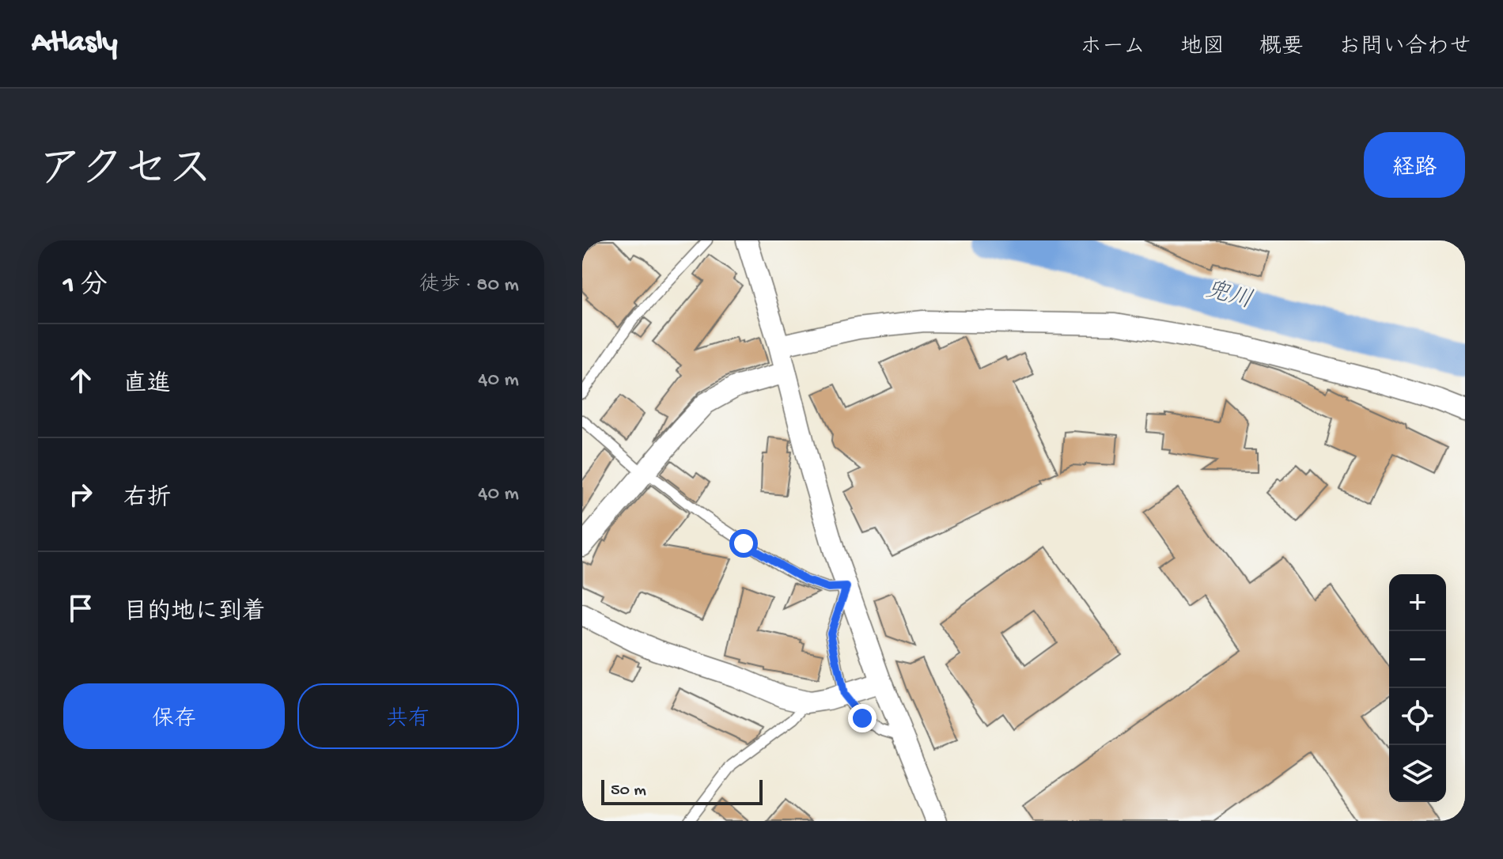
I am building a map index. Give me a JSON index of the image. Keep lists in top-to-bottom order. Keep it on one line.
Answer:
{"water":["兜川"],"scale_bar":"50 m","page":{"header":"Atlasly","nav":["ホーム","地図","概要","お問い合わせ"],"title":"アクセス","buttons":["経路",["保存","共有"]],"heading":["1 分","徒歩 · 80 m"],"list":[["直進","40 m"],["右折","40 m"],"目的地に到着"],"map_buttons":["+","−"],"scale":"50 m"}}
